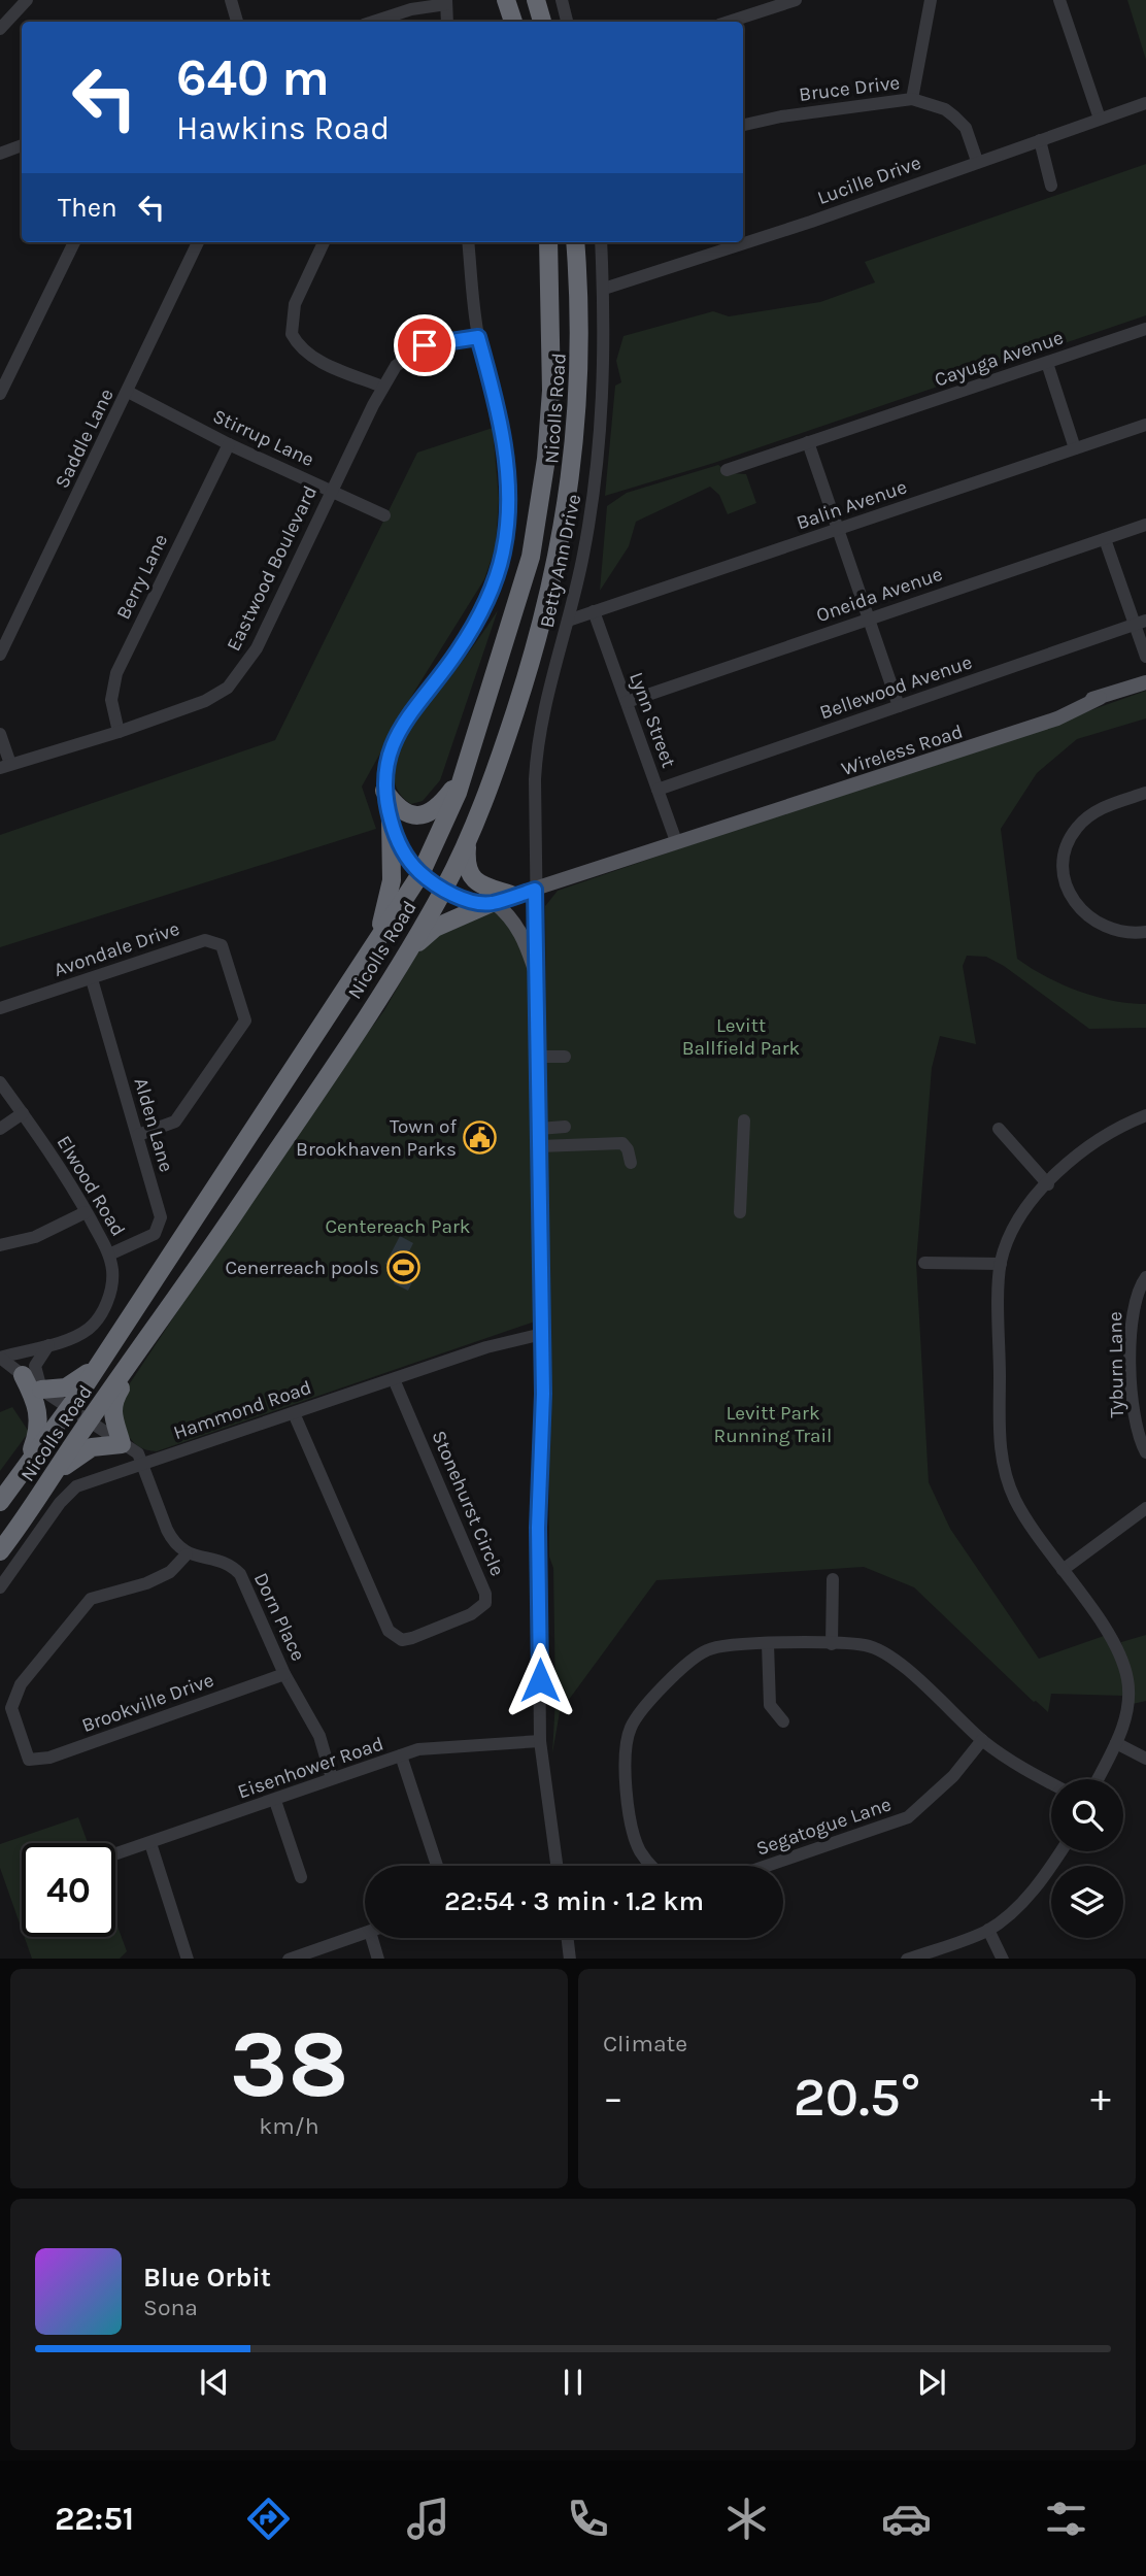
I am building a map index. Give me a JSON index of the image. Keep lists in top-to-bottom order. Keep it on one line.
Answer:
{"streets":{"highway":["Nicolls Road"],"main road":["Wireless Road"],"street":["Bruce Drive","Lucille Drive","Cayuga Avenue","Stirrup Lane","Saddle Lane","Balin Avenue","Betty Ann Drive","Eastwood Boulevard","Berry Lane","Oneida Avenue","Bellewood Avenue","Lynn Street","Avondale Drive","Alden Lane","Elwood Road","Tyburn Lane","Hammond Road","Stonehurst Circle","Dorn Place","Brookville Drive","Eisenhower Road","Segatogue Lane"]},"crossings":[["Bruce Drive","Lucille Drive"],["Lucille Drive","Betty Ann Drive"],["Stirrup Lane","Saddle Lane"],["Stirrup Lane","Eastwood Boulevard"],["Stirrup Lane","Berry Lane"],["Balin Avenue","Betty Ann Drive"],["Balin Avenue","Lynn Street"],["Betty Ann Drive","Wireless Road"],["Betty Ann Drive","Hammond Road"],["Betty Ann Drive","Eisenhower Road"],["Eastwood Boulevard","Berry Lane"],["Oneida Avenue","Lynn Street"],["Bellewood Avenue","Lynn Street"],["Lynn Street","Wireless Road"],["Avondale Drive","Alden Lane"],["Alden Lane","Elwood Road"],["Hammond Road","Stonehurst Circle"],["Dorn Place","Brookville Drive"],["Dorn Place","Eisenhower Road"]],"parks":["Levitt Ballfield Park","Centereach Park","Levitt Park Running Trail"],"places":{"public building":["Town of Brookhaven Parks"],"sports":["Cenerreach pools"]},"page":{"turn":["640 m","Hawkins Road"],"then":"Then","limit":"40","trip":"22:54 · 3 min · 1.2 km","tile":[["38","km/h"],"Climate"],"heat":["−","20.5°","+"],"song":["Blue Orbit","Sona"],"tabs":"22:51"}}
